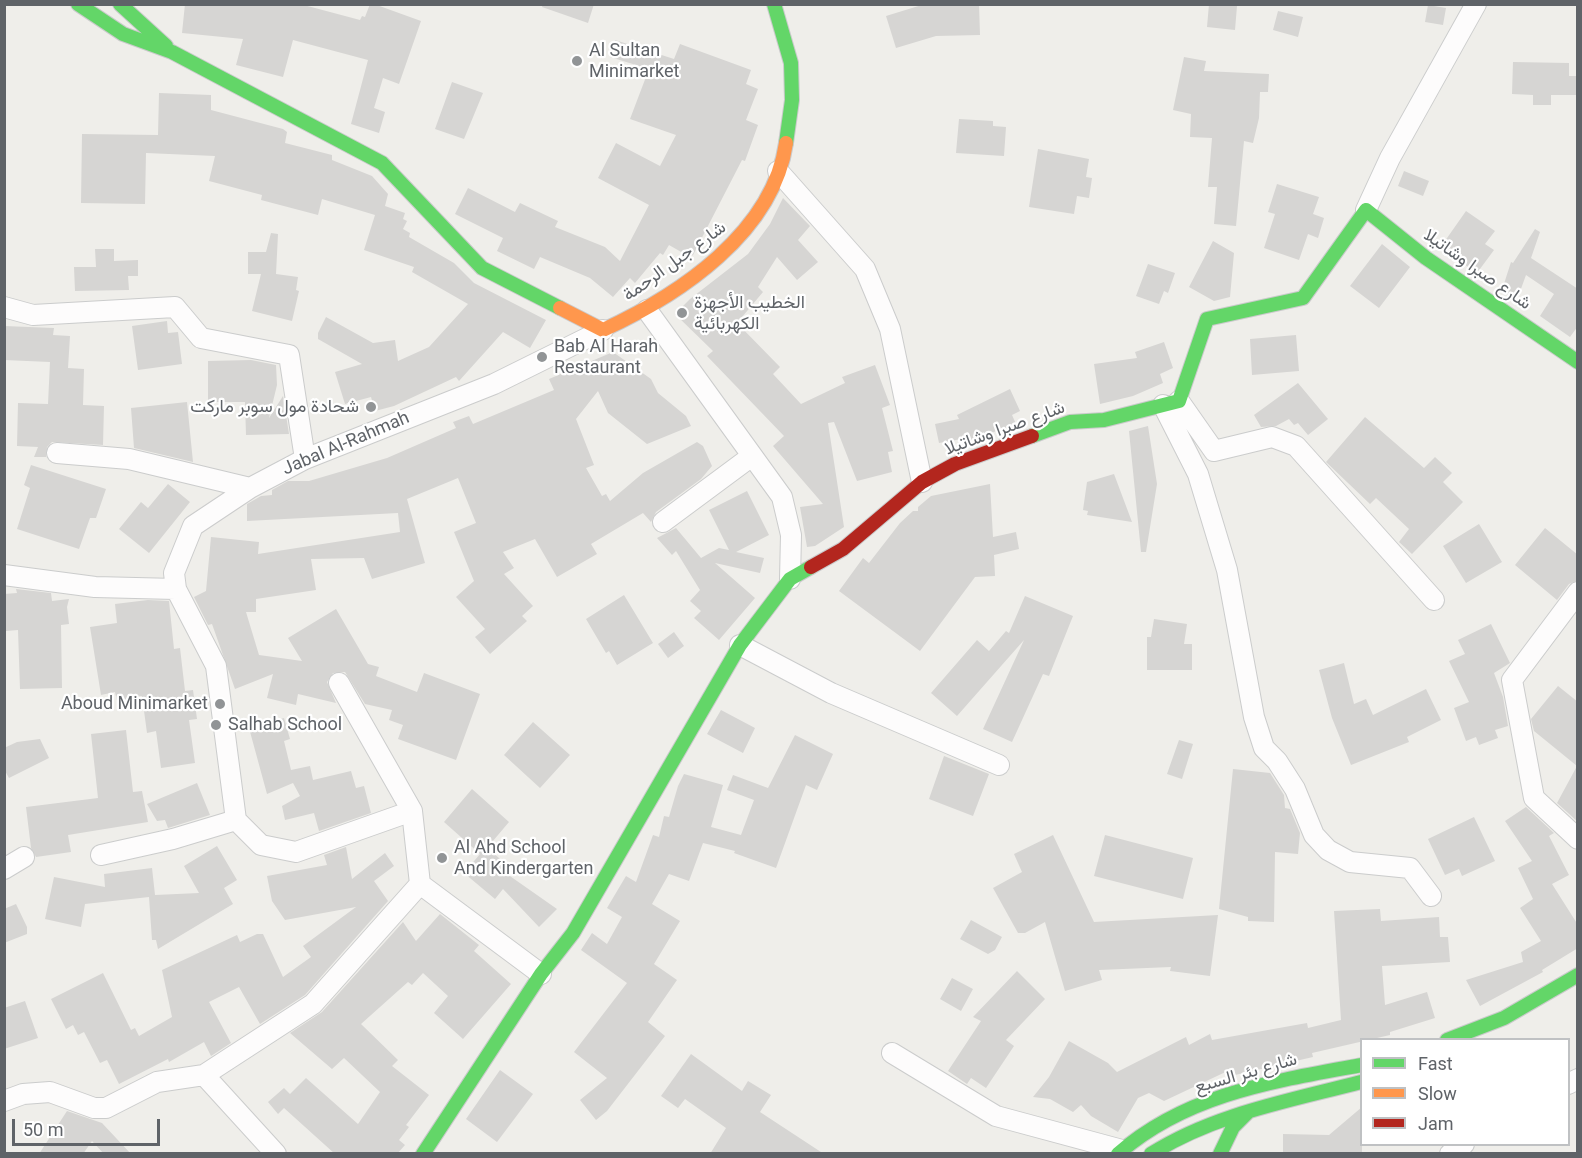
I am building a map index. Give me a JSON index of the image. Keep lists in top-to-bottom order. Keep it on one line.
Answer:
{"streets":{"main road":["شارع جبل الرحمة","شارع صبرا وشاتيلا","شارع بئر السبع"],"street":["Jabal Al-Rahmah"]},"crossings":[["شارع جبل الرحمة","Jabal Al-Rahmah"]],"places":["Al Sultan Minimarket","الخطيب الأجهزة الكهربائية","Bab Al Harah Restaurant","شحادة مول سوبر ماركت","Aboud Minimarket","Salhab School","Al Ahd School And Kindergarten"],"legend":["Fast","Slow","Jam"],"scale_bar":"50 m"}
